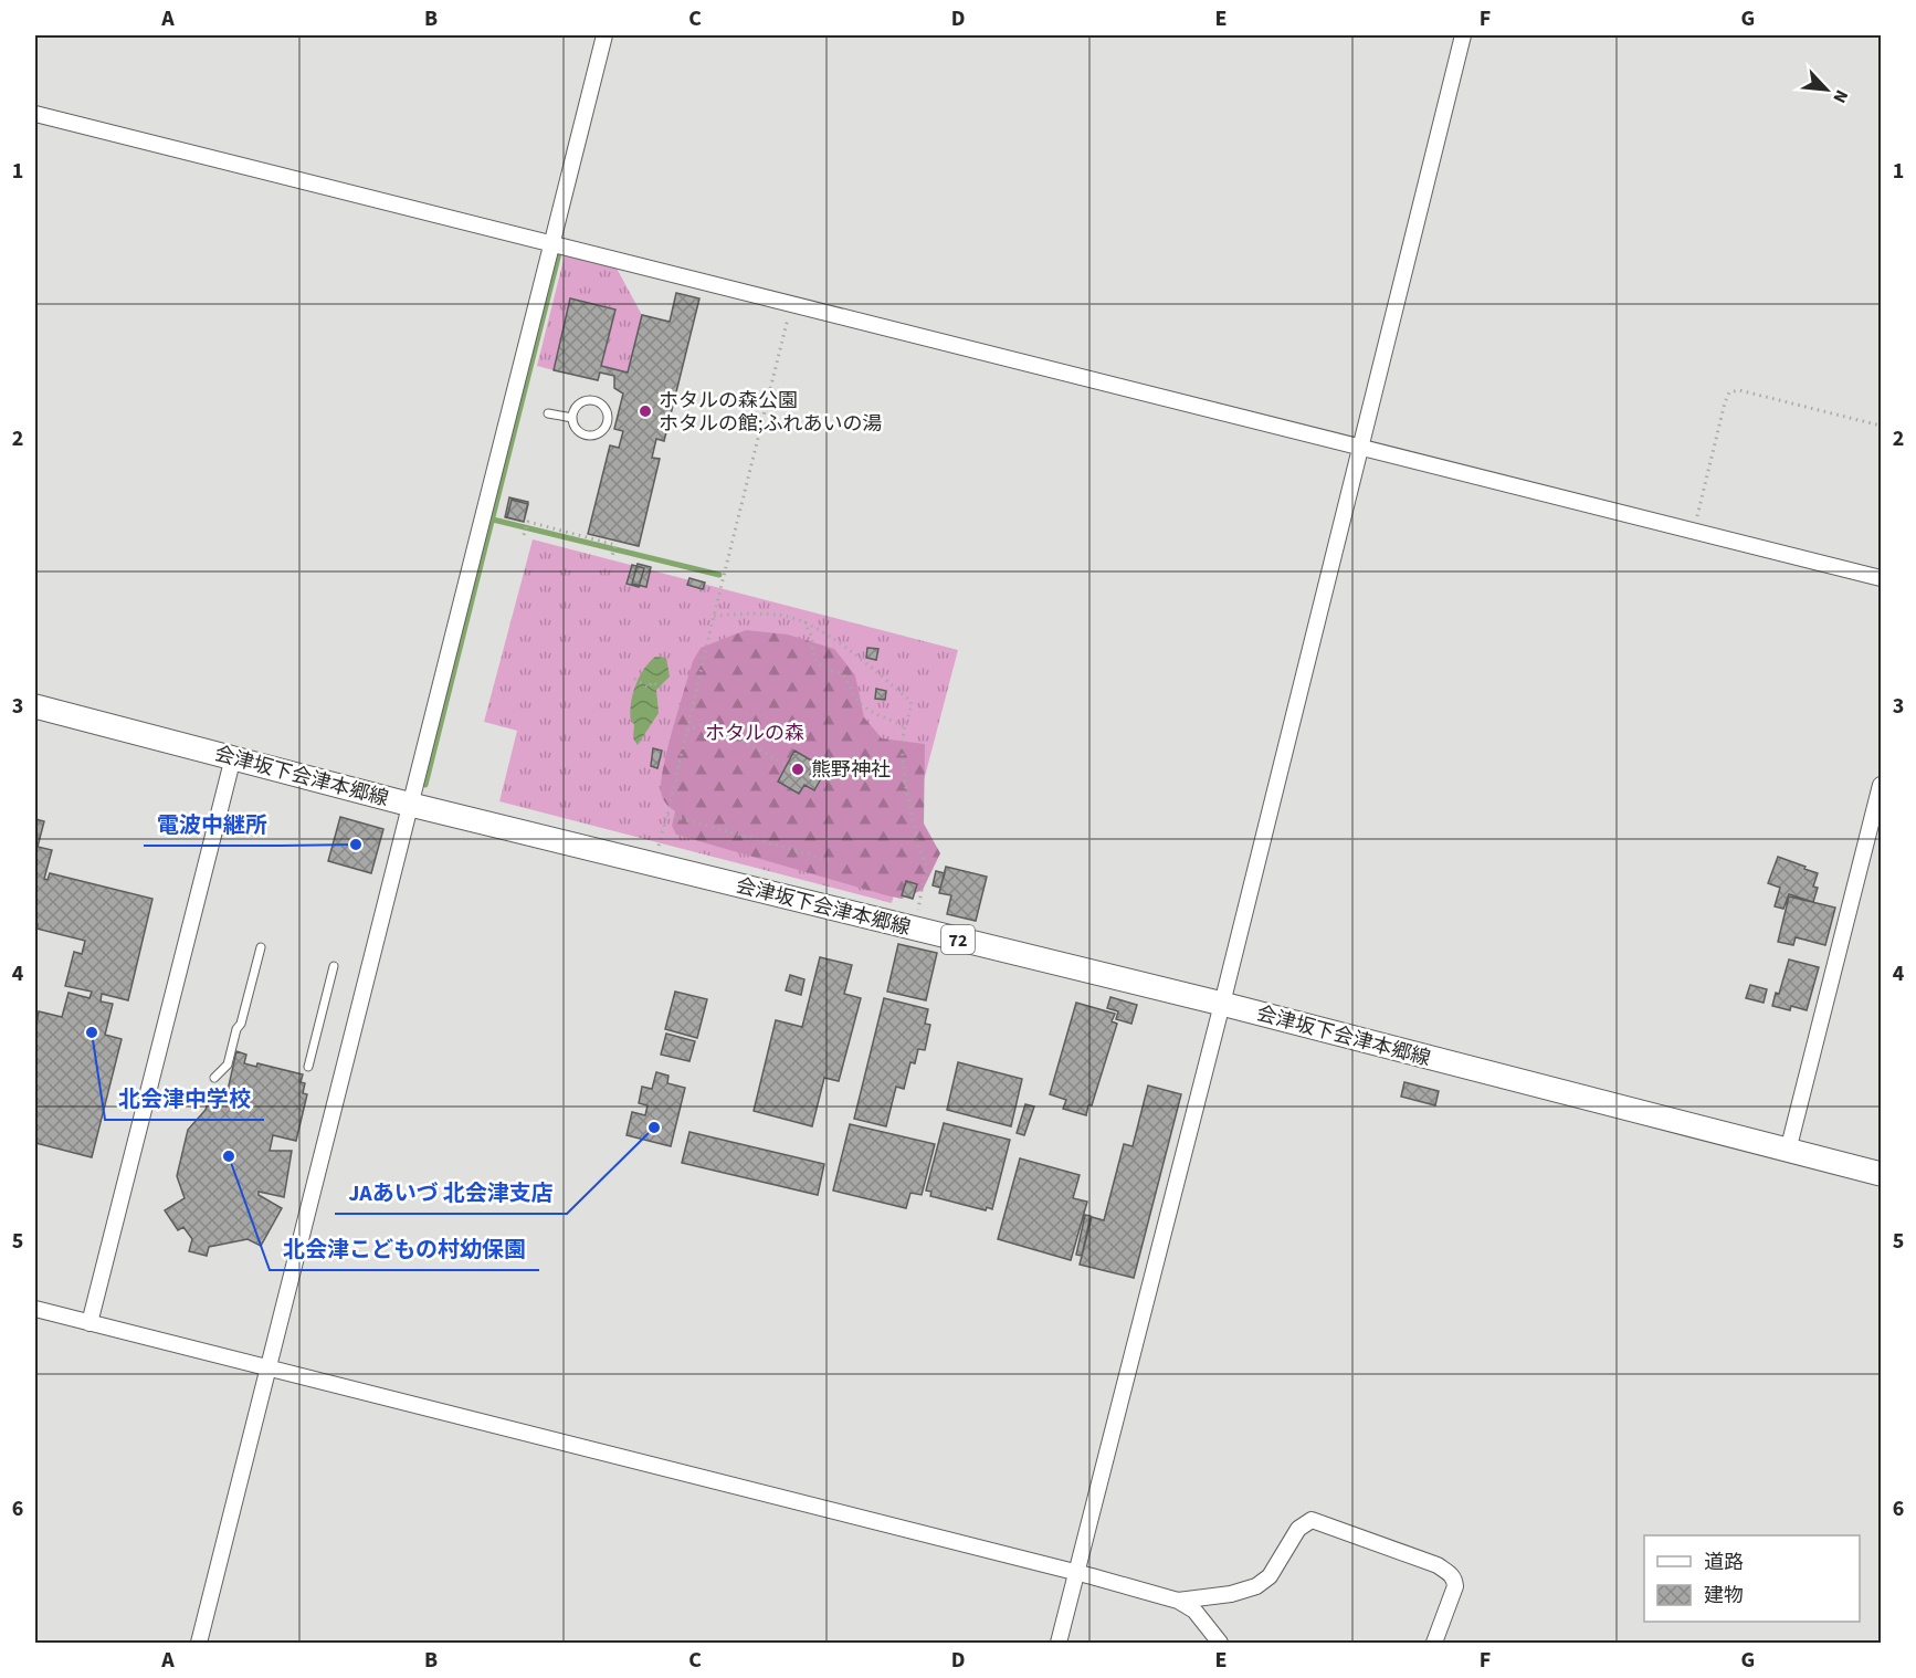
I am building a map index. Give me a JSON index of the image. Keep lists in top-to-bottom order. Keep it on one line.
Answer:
{"streets":{"main road":["会津坂下会津本郷線","72"]},"parks":["ホタルの森"],"places":["ホタルの森公園 ホタルの館;ふれあいの湯","熊野神社","電波中継所","北会津中学校","JAあいづ 北会津支店","北会津こどもの村幼保園"],"legend":["道路","建物"],"north":"bottom right","grid":{"columns":["A","B","C","D","E","F","G"],"rows":["1","2","3","4","5","6"]}}
